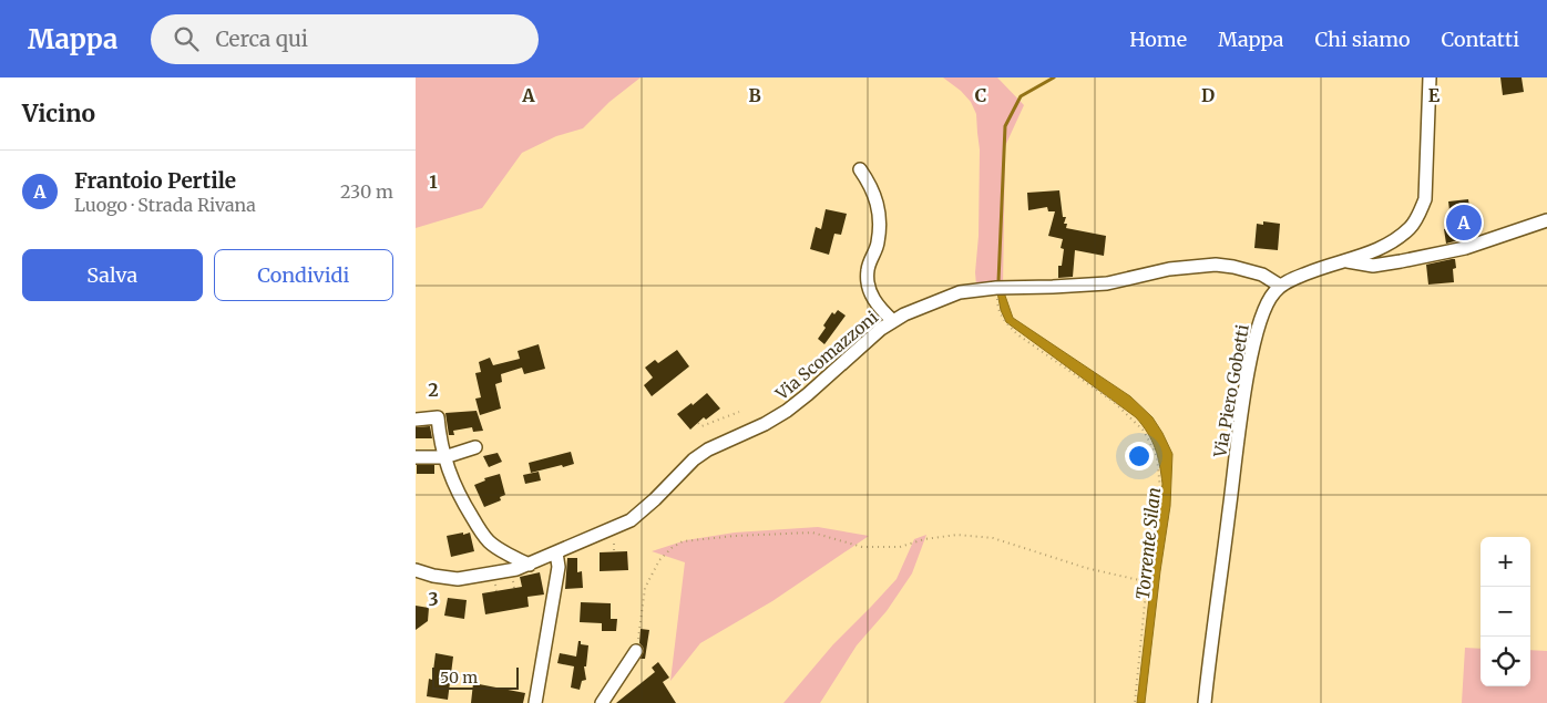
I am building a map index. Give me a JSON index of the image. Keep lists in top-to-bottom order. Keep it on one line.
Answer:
{"streets":{"street":["Via Scomazzoni","Via Piero Gobetti"]},"crossings":[["Via Scomazzoni","Via Piero Gobetti"]],"water":["Torrente Silan"],"scale_bar":"50 m","page":{"header":"Mappa","search":"Cerca qui","nav":["Home","Mappa","Chi siamo","Contatti"],"heading":"Vicino","list":[{"mark":"A","name":"Frantoio Pertile","note":"Luogo · Strada Rivana","value":"230 m"}],"pins":"A","buttons":["Salva","Condividi"],"map_buttons":["+","−"],"scale":"50 m"},"grid":{"columns":["A","B","C","D","E"],"rows":["1","2","3"]}}
